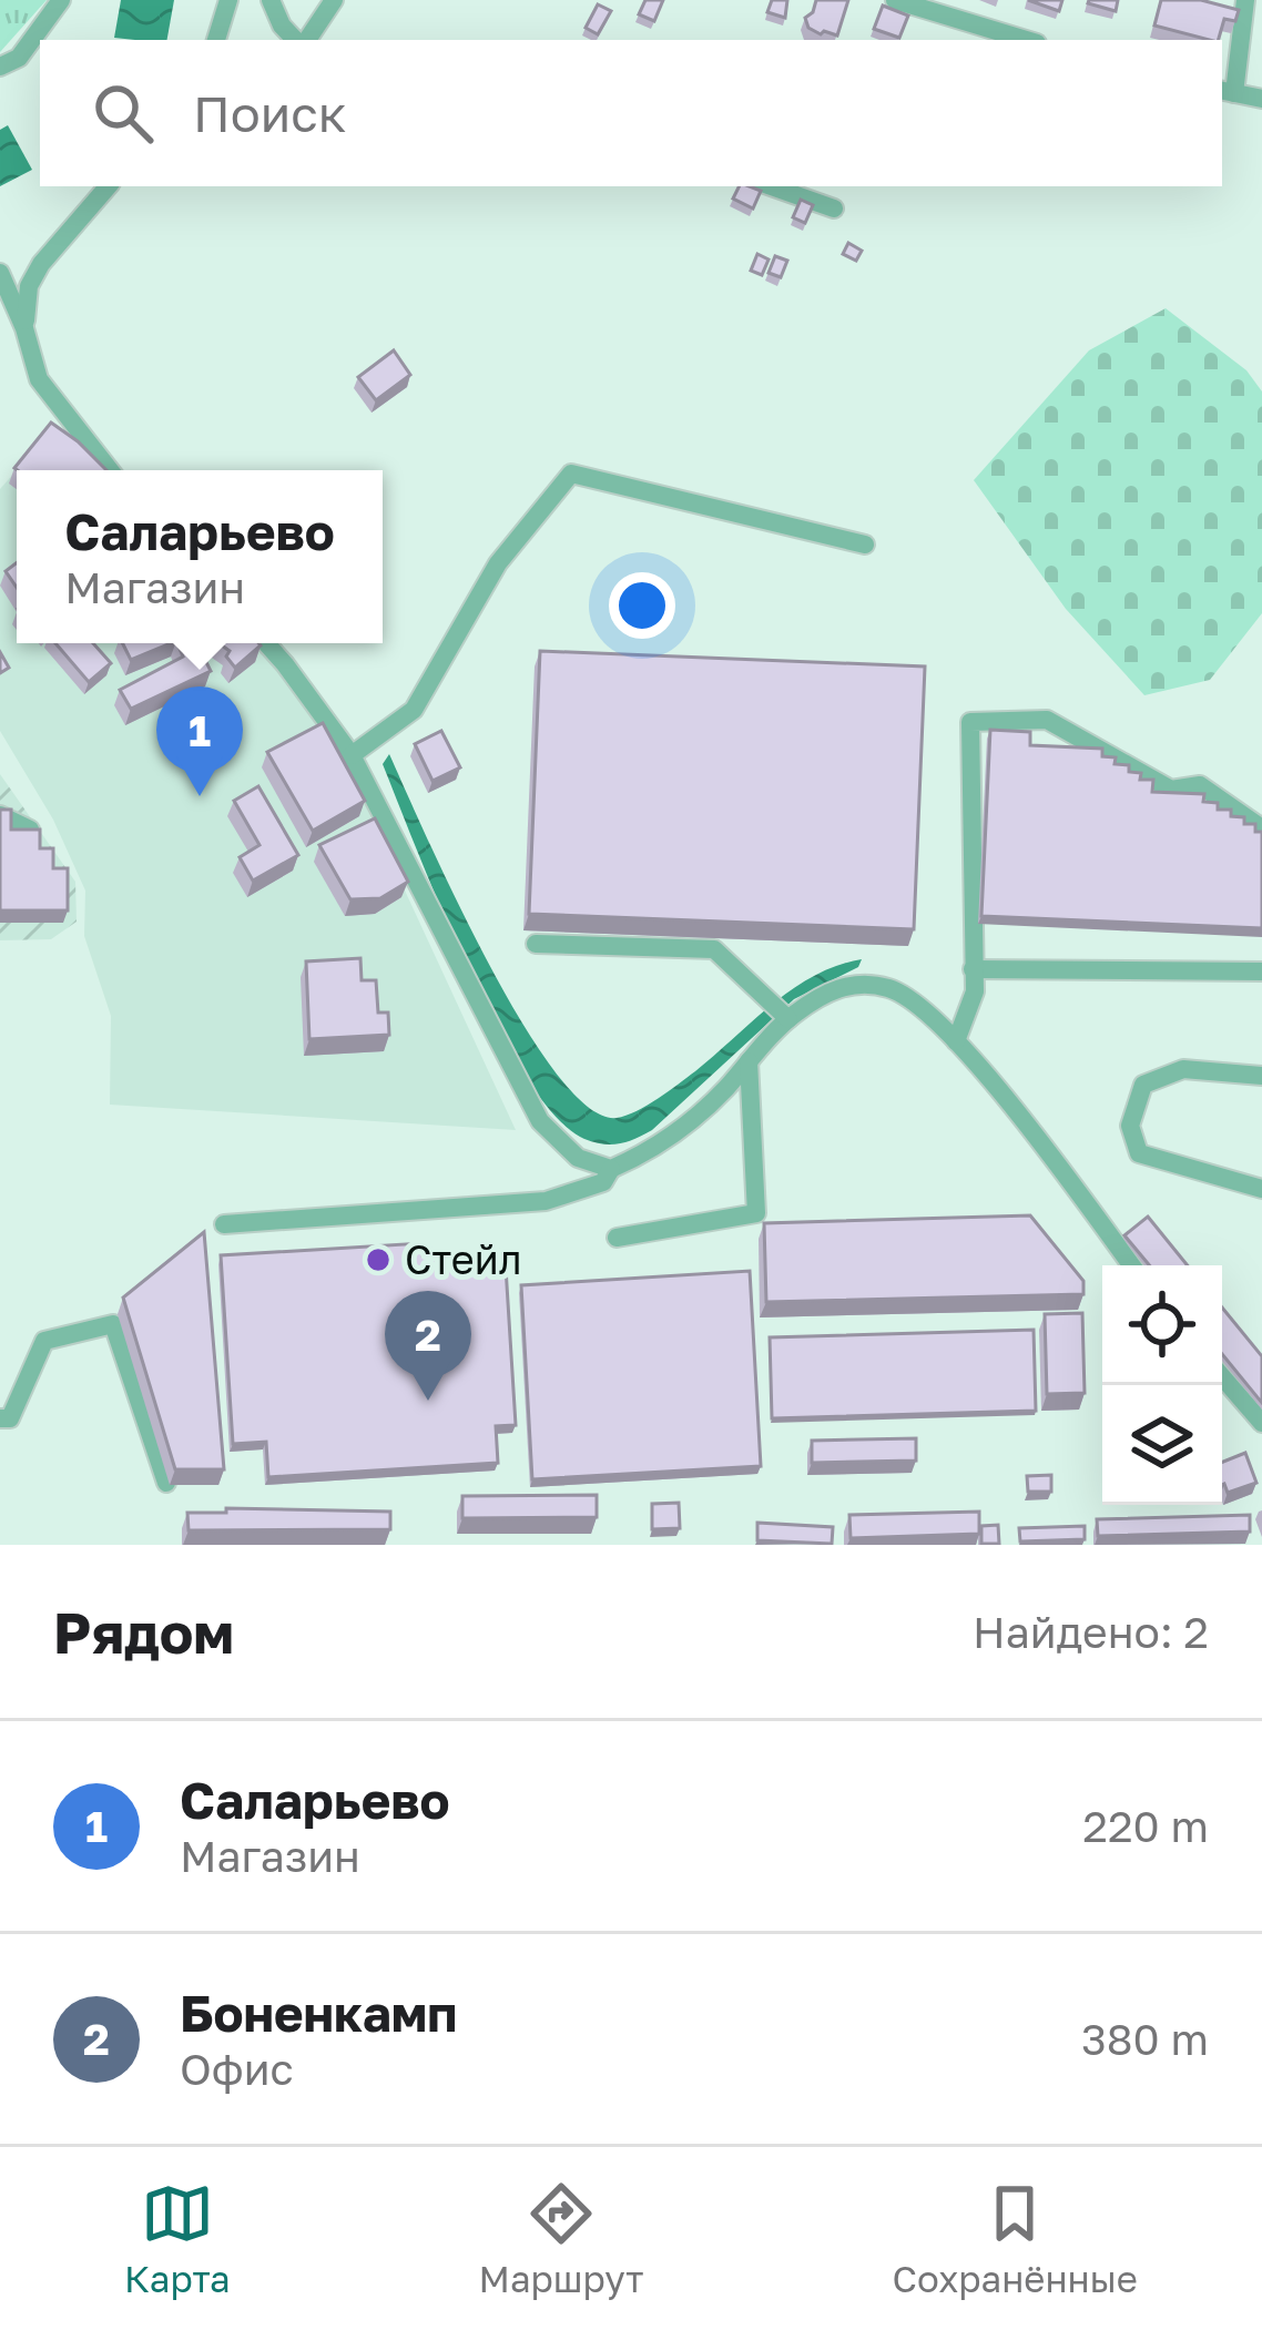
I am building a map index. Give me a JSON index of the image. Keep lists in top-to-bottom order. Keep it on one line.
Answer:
{"places":["Стейл"],"page":{"search":"Поиск","popup":["Саларьево","Магазин"],"pins":["1","2"],"heading":["Рядом","Найдено: 2"],"list":[{"mark":"1","name":"Саларьево","note":"Магазин","value":"220 m"},{"mark":"2","name":"Боненкамп","note":"Офис","value":"380 m"}],"nav":["Карта","Маршрут","Сохранённые"]}}
